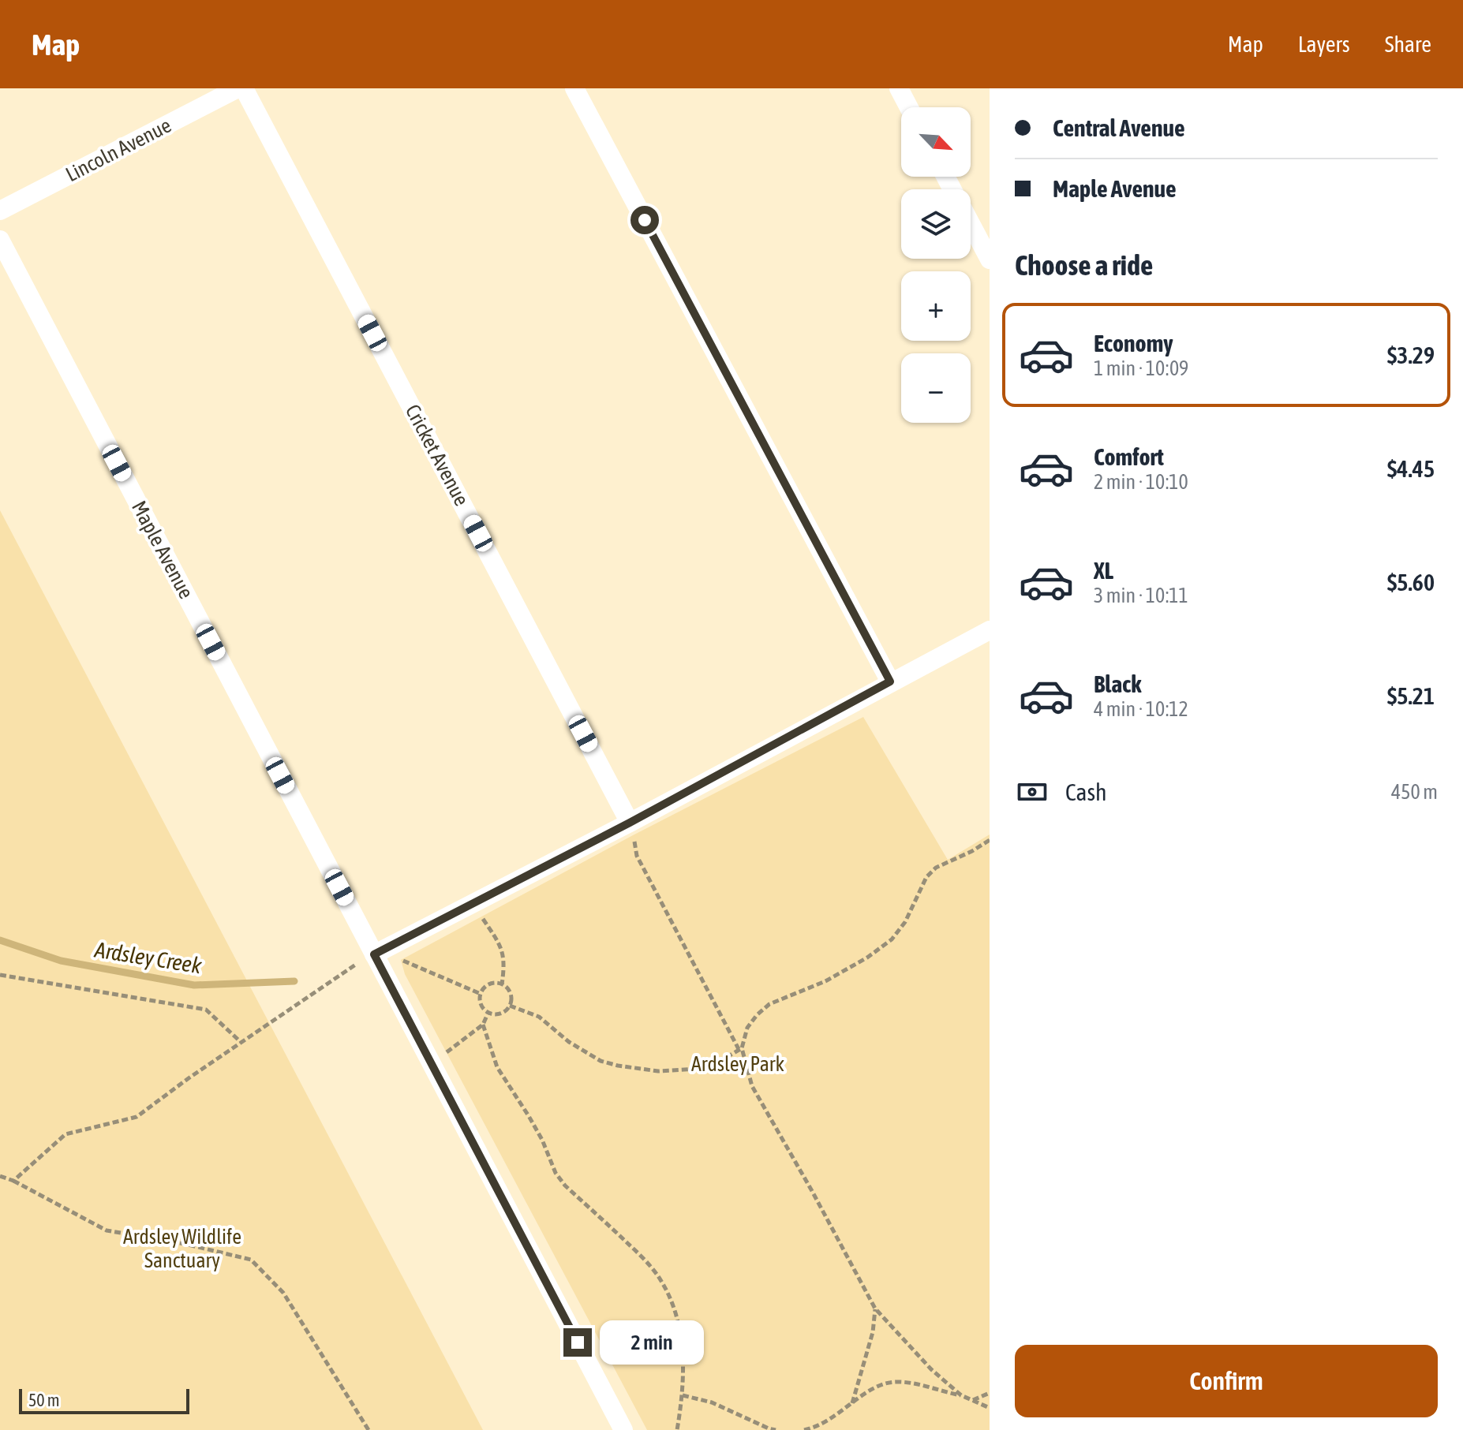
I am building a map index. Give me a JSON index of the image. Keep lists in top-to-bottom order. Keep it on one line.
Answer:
{"streets":{"street":["Lincoln Avenue","Cricket Avenue","Maple Avenue"]},"water":["Ardsley Creek"],"parks":["Ardsley Park","Ardsley Wildlife Sanctuary"],"scale_bar":"50 m","north":"bottom right","page":{"header":"Map","nav":["Map","Layers","Share"],"banner":["Central Avenue","Maple Avenue"],"map_buttons":["+","−"],"heading":"Choose a ride","list":[{"name":"Economy","note":"1 min · 10:09","value":"$3.29"},{"name":"Comfort","note":"2 min · 10:10","value":"$4.45"},{"name":"XL","note":"3 min · 10:11","value":"$5.60"},{"name":"Black","note":"4 min · 10:12","value":"$5.21"}],"pay":["Cash","450 m"],"bubble":"2 min","buttons":"Confirm","scale":"50 m"}}
